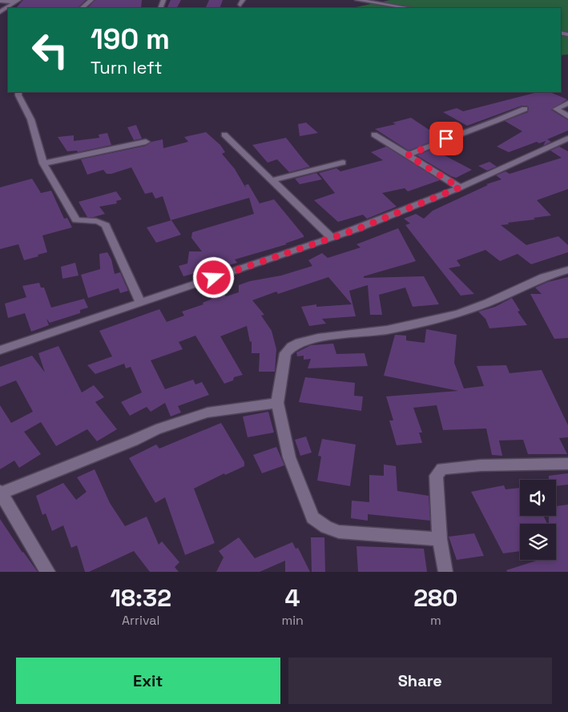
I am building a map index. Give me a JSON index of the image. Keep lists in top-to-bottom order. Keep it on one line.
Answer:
{"page":{"turn":["190 m","Turn left"],"eta":["18:32","Arrival","4","min","280","m"],"buttons":["Exit","Share"]}}
